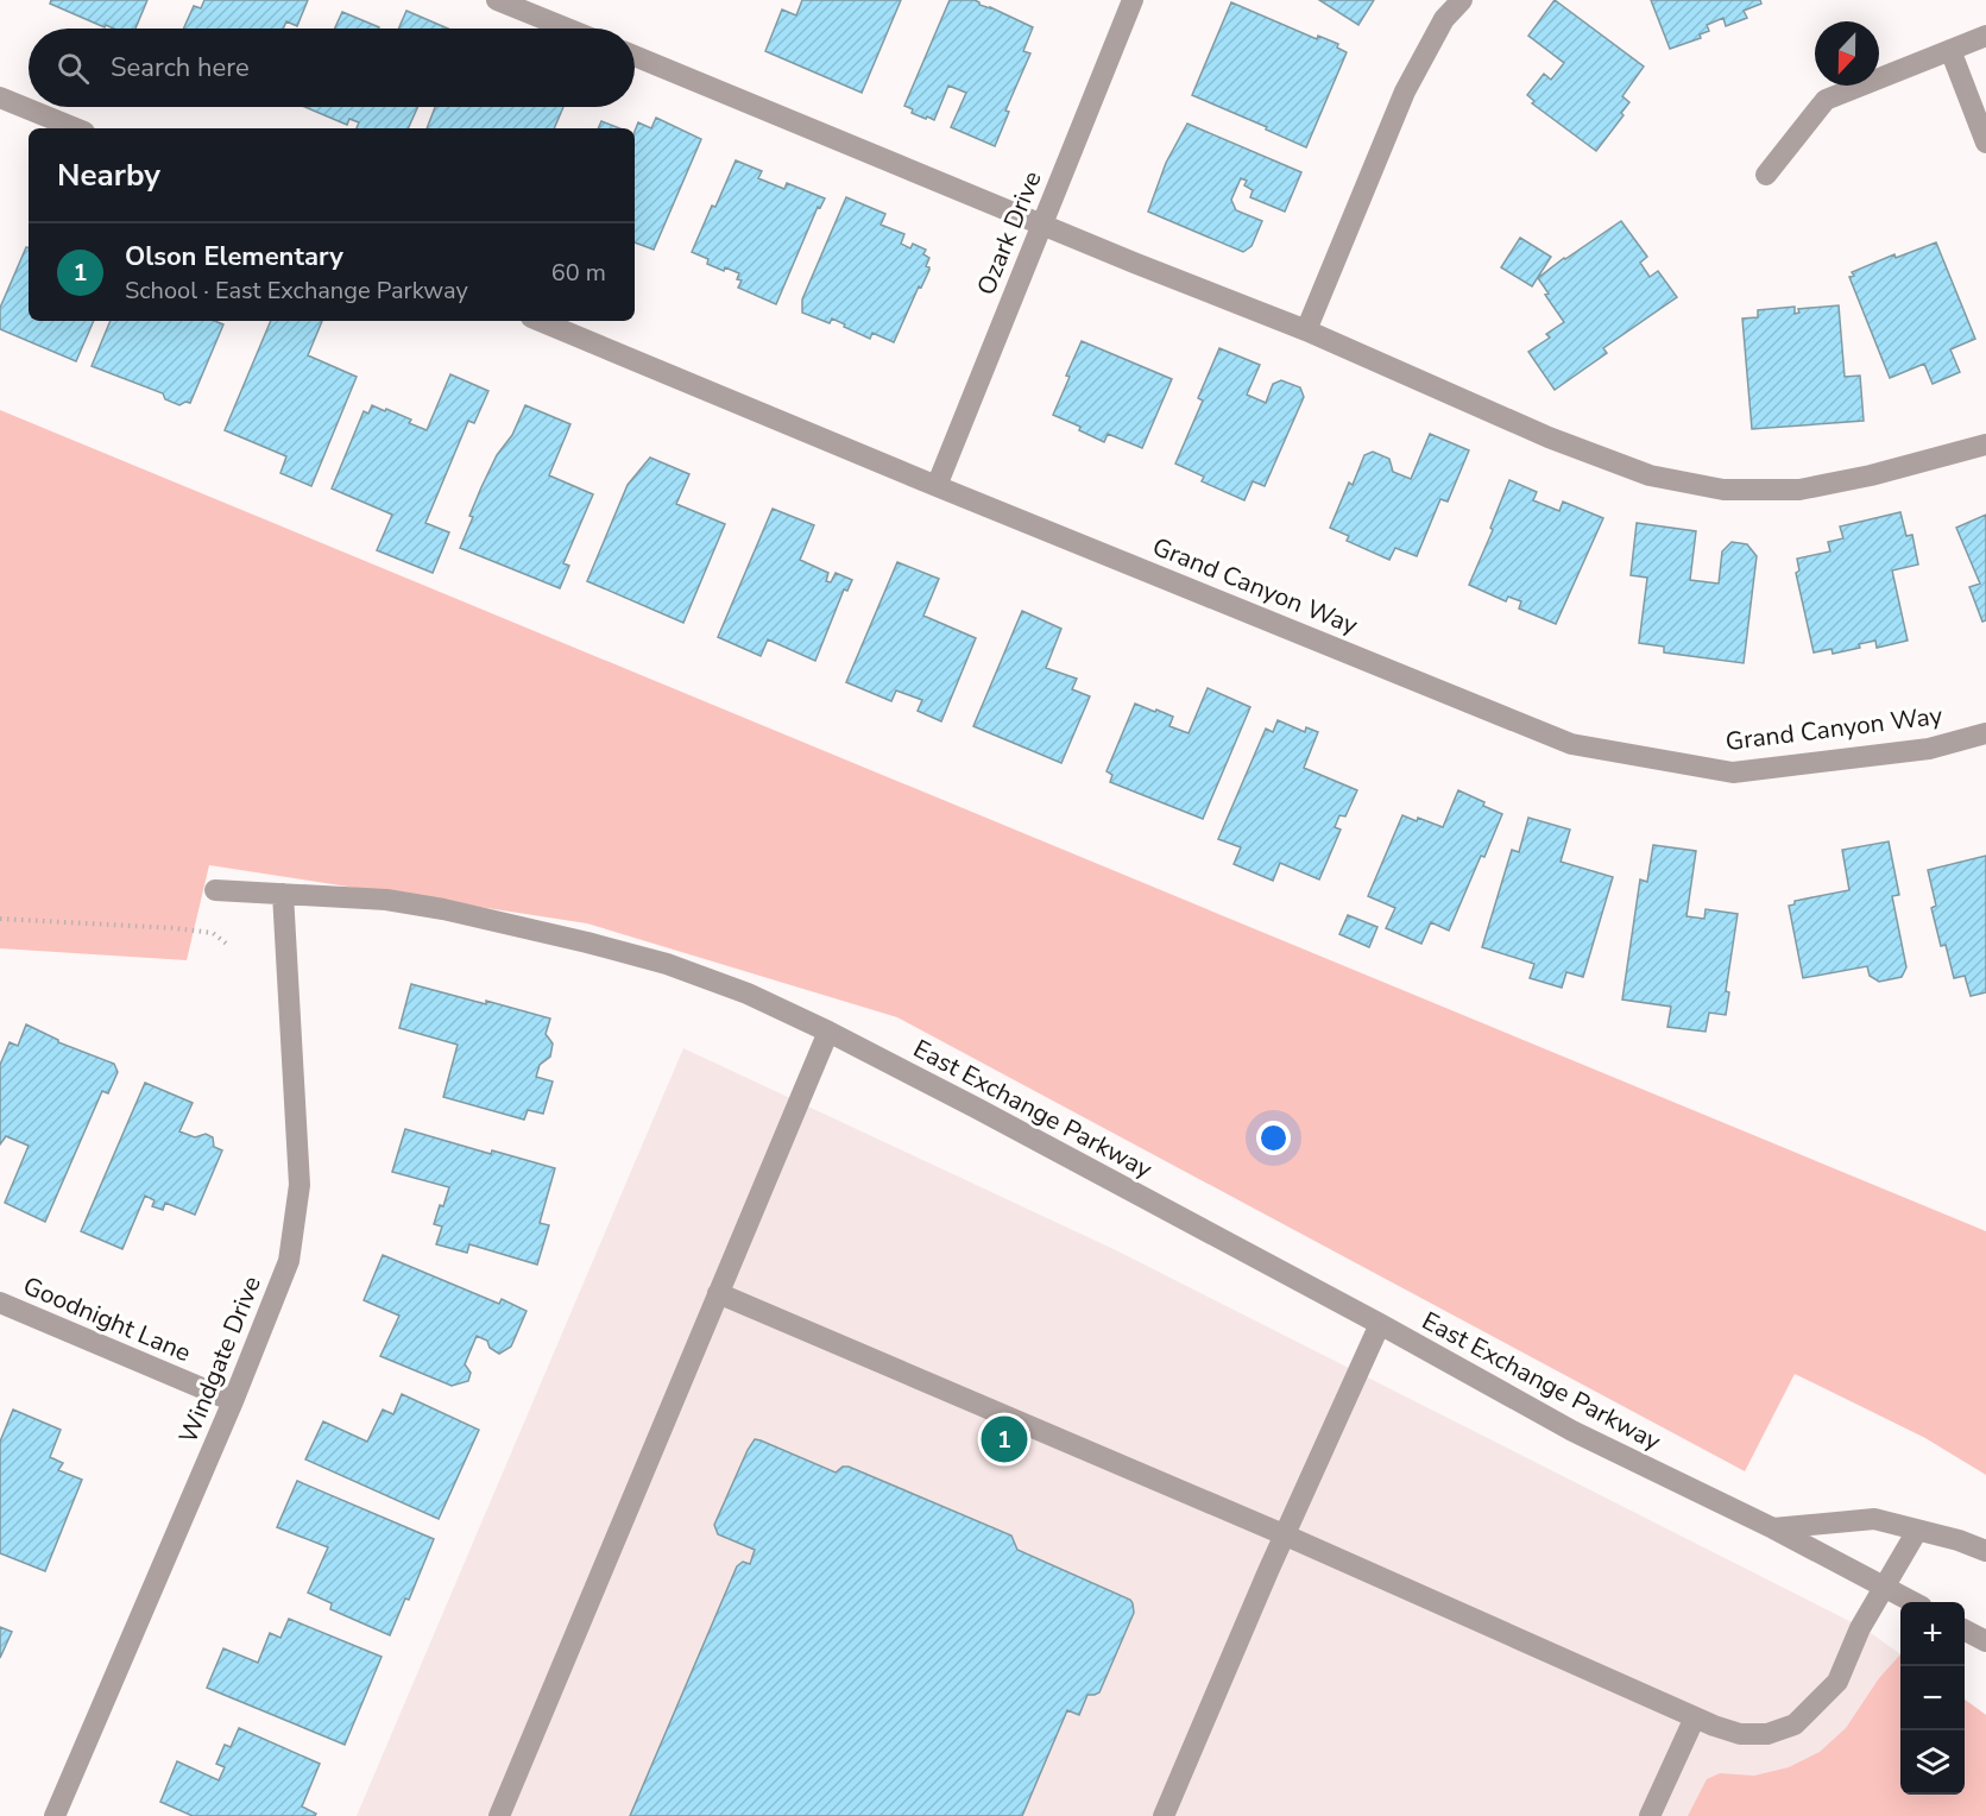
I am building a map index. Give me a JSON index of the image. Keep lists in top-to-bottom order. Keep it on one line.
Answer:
{"streets":{"street":["Ozark Drive","Grand Canyon Way","East Exchange Parkway","Goodnight Lane","Windgate Drive"]},"crossings":[["Ozark Drive","Grand Canyon Way"],["East Exchange Parkway","Windgate Drive"],["Goodnight Lane","Windgate Drive"]],"north":"bottom","page":{"search":"Search here","heading":"Nearby","list":[{"mark":"1","name":"Olson Elementary","note":"School · East Exchange Parkway","value":"60 m"}],"pins":"1","map_buttons":["+","−"]}}
